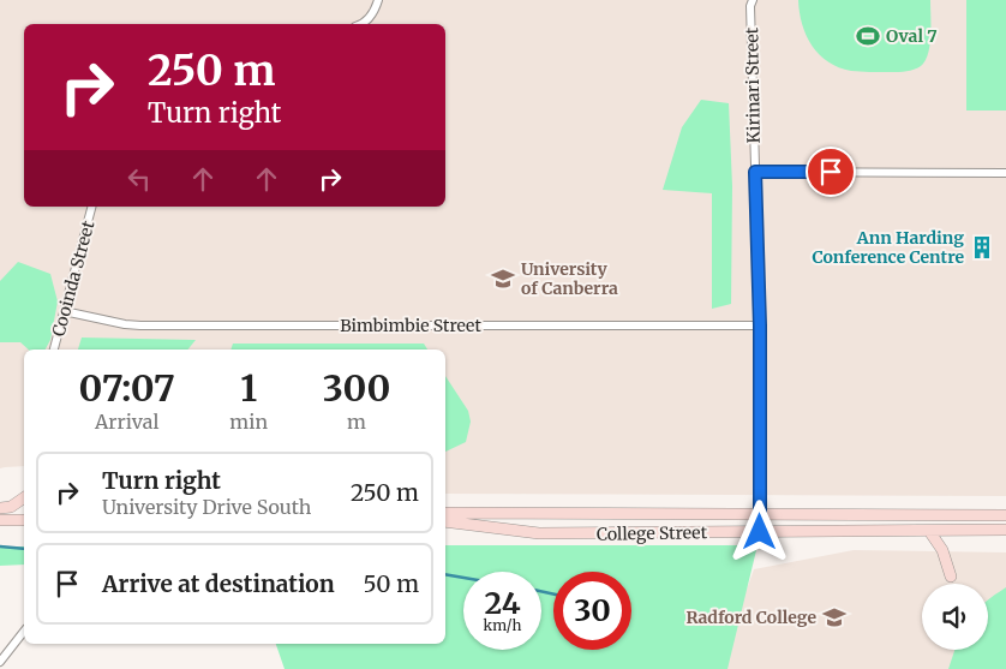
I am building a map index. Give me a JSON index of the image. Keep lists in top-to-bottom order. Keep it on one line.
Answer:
{"streets":{"street":["Kirinari Street","Cooinda Street","Bimbimbie Street","College Street"]},"crossings":[["Kirinari Street","Bimbimbie Street"],["Kirinari Street","College Street"],["Cooinda Street","Bimbimbie Street"]],"places":{"sports":["Oval 7"],"building":["Ann Harding Conference Centre"],"school or university":["University of Canberra","Radford College"]},"page":{"turn":["250 m","Turn right"],"eta":["07:07","Arrival","1","min","300","m"],"list":[{"name":"Turn right","note":"University Drive South","value":"250 m"},{"name":"Arrive at destination","value":"50 m"}],"speed":"24 km/h","limit":"30"}}
